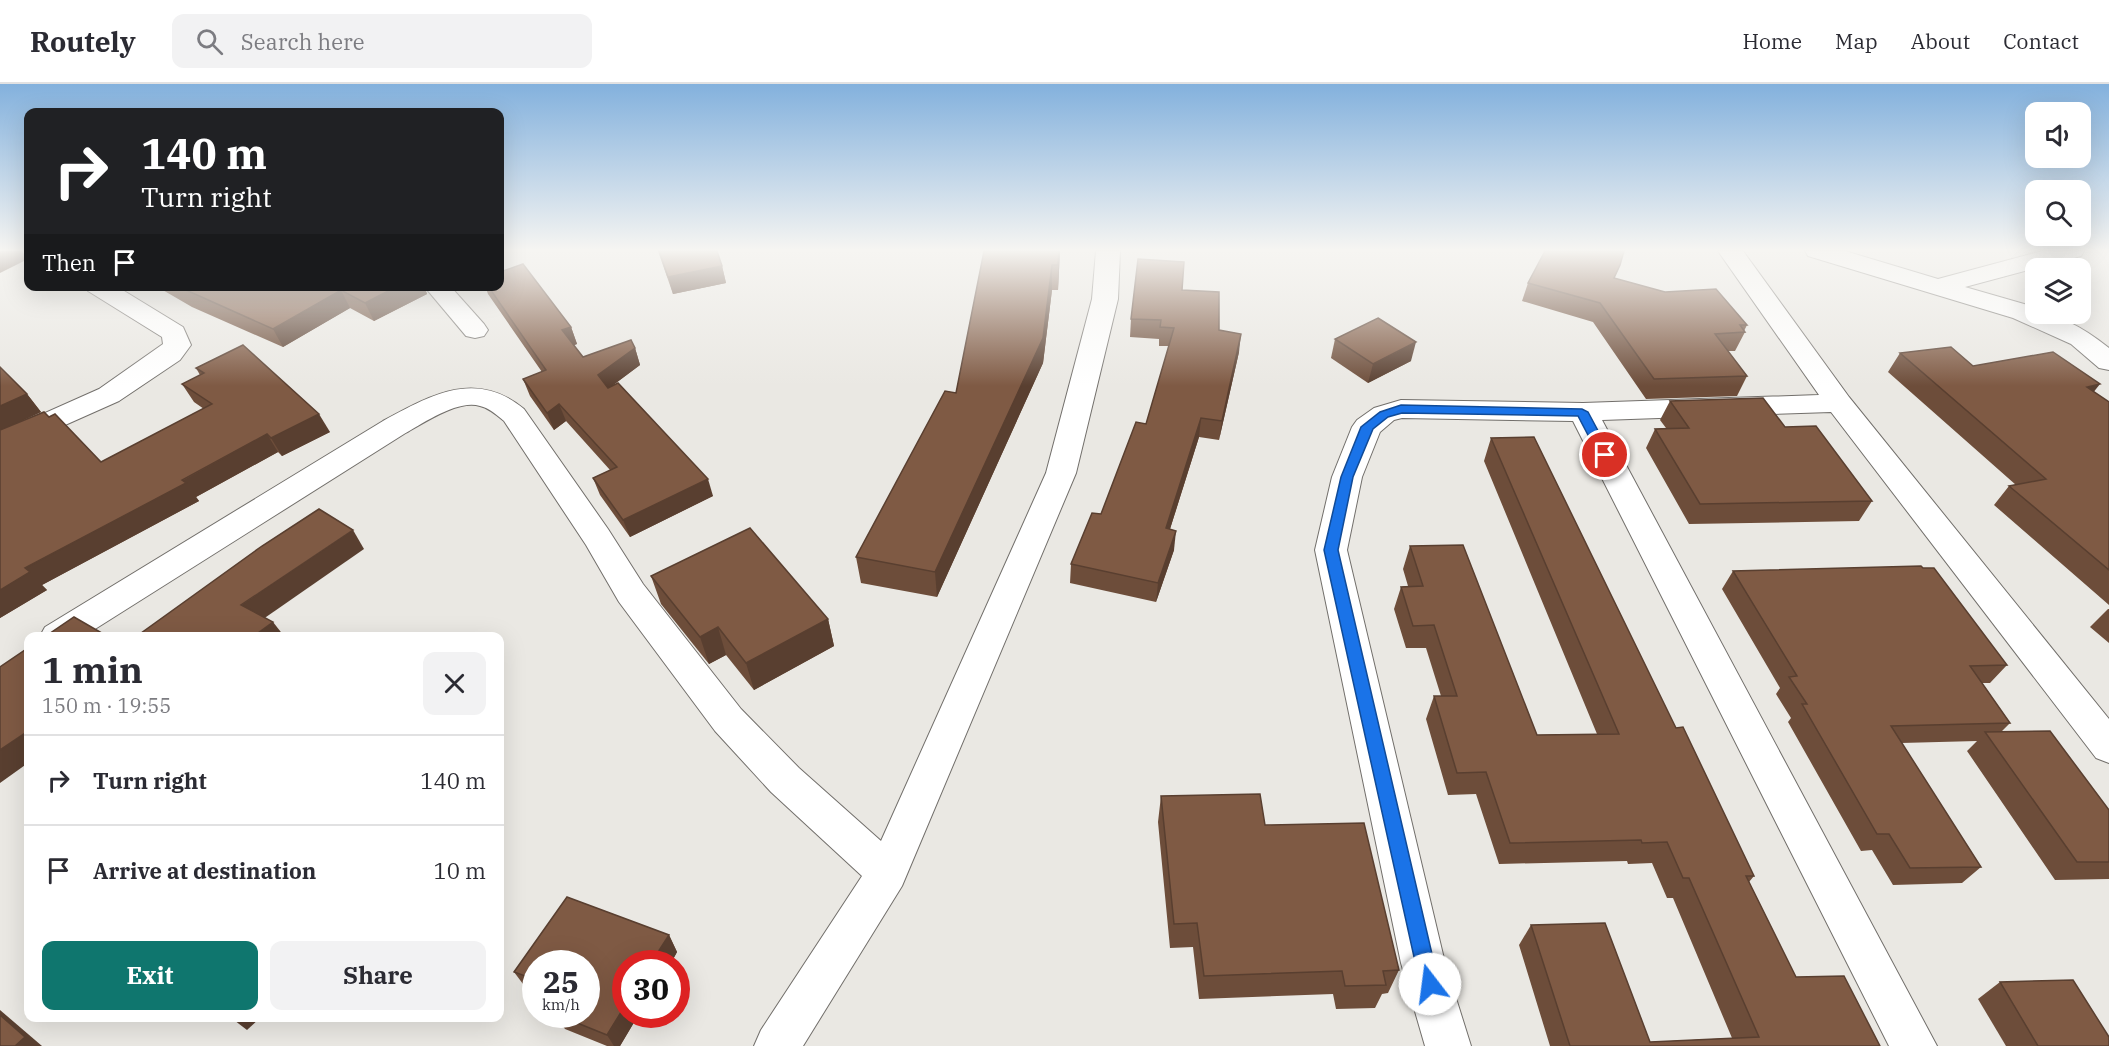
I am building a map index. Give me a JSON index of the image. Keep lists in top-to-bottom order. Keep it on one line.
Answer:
{"page":{"header":"Routely","search":"Search here","nav":["Home","Map","About","Contact"],"turn":["140 m","Turn right"],"then":"Then","heading":["1 min","150 m · 19:55"],"list":[{"name":"Turn right","value":"140 m"},{"name":"Arrive at destination","value":"10 m"}],"buttons":["Exit","Share"],"speed":"25 km/h","limit":"30"}}
